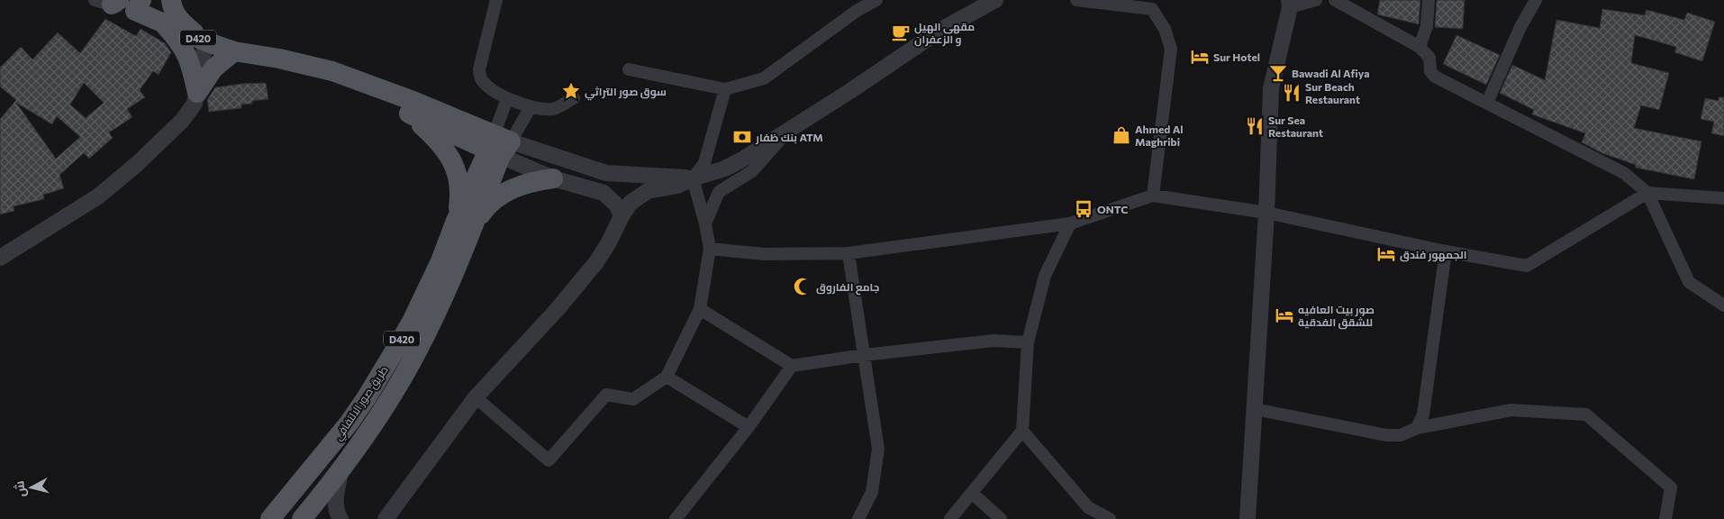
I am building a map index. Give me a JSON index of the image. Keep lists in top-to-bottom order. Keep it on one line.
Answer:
{"streets":{"main road":["D420","طريق صور الالتفافي"]},"crossings":[["D420","طريق صور الالتفافي"]],"places":{"cafe":["مقهى الهيل و الزعفران"],"hotel":["Sur Hotel","الجمهور فندق","صور بيت العافيه للشقق الفدقية"],"bar":["Bawadi Al Afiya"],"place":["سوق صور التراثي"],"restaurant":["Sur Beach Restaurant","Sur Sea Restaurant"],"shop":["Ahmed Al Maghribi"],"bank":["بنك ظفار ATM"],"bus stop":["ONTC"],"mosque":["جامع الفاروق"]},"north":"left"}
